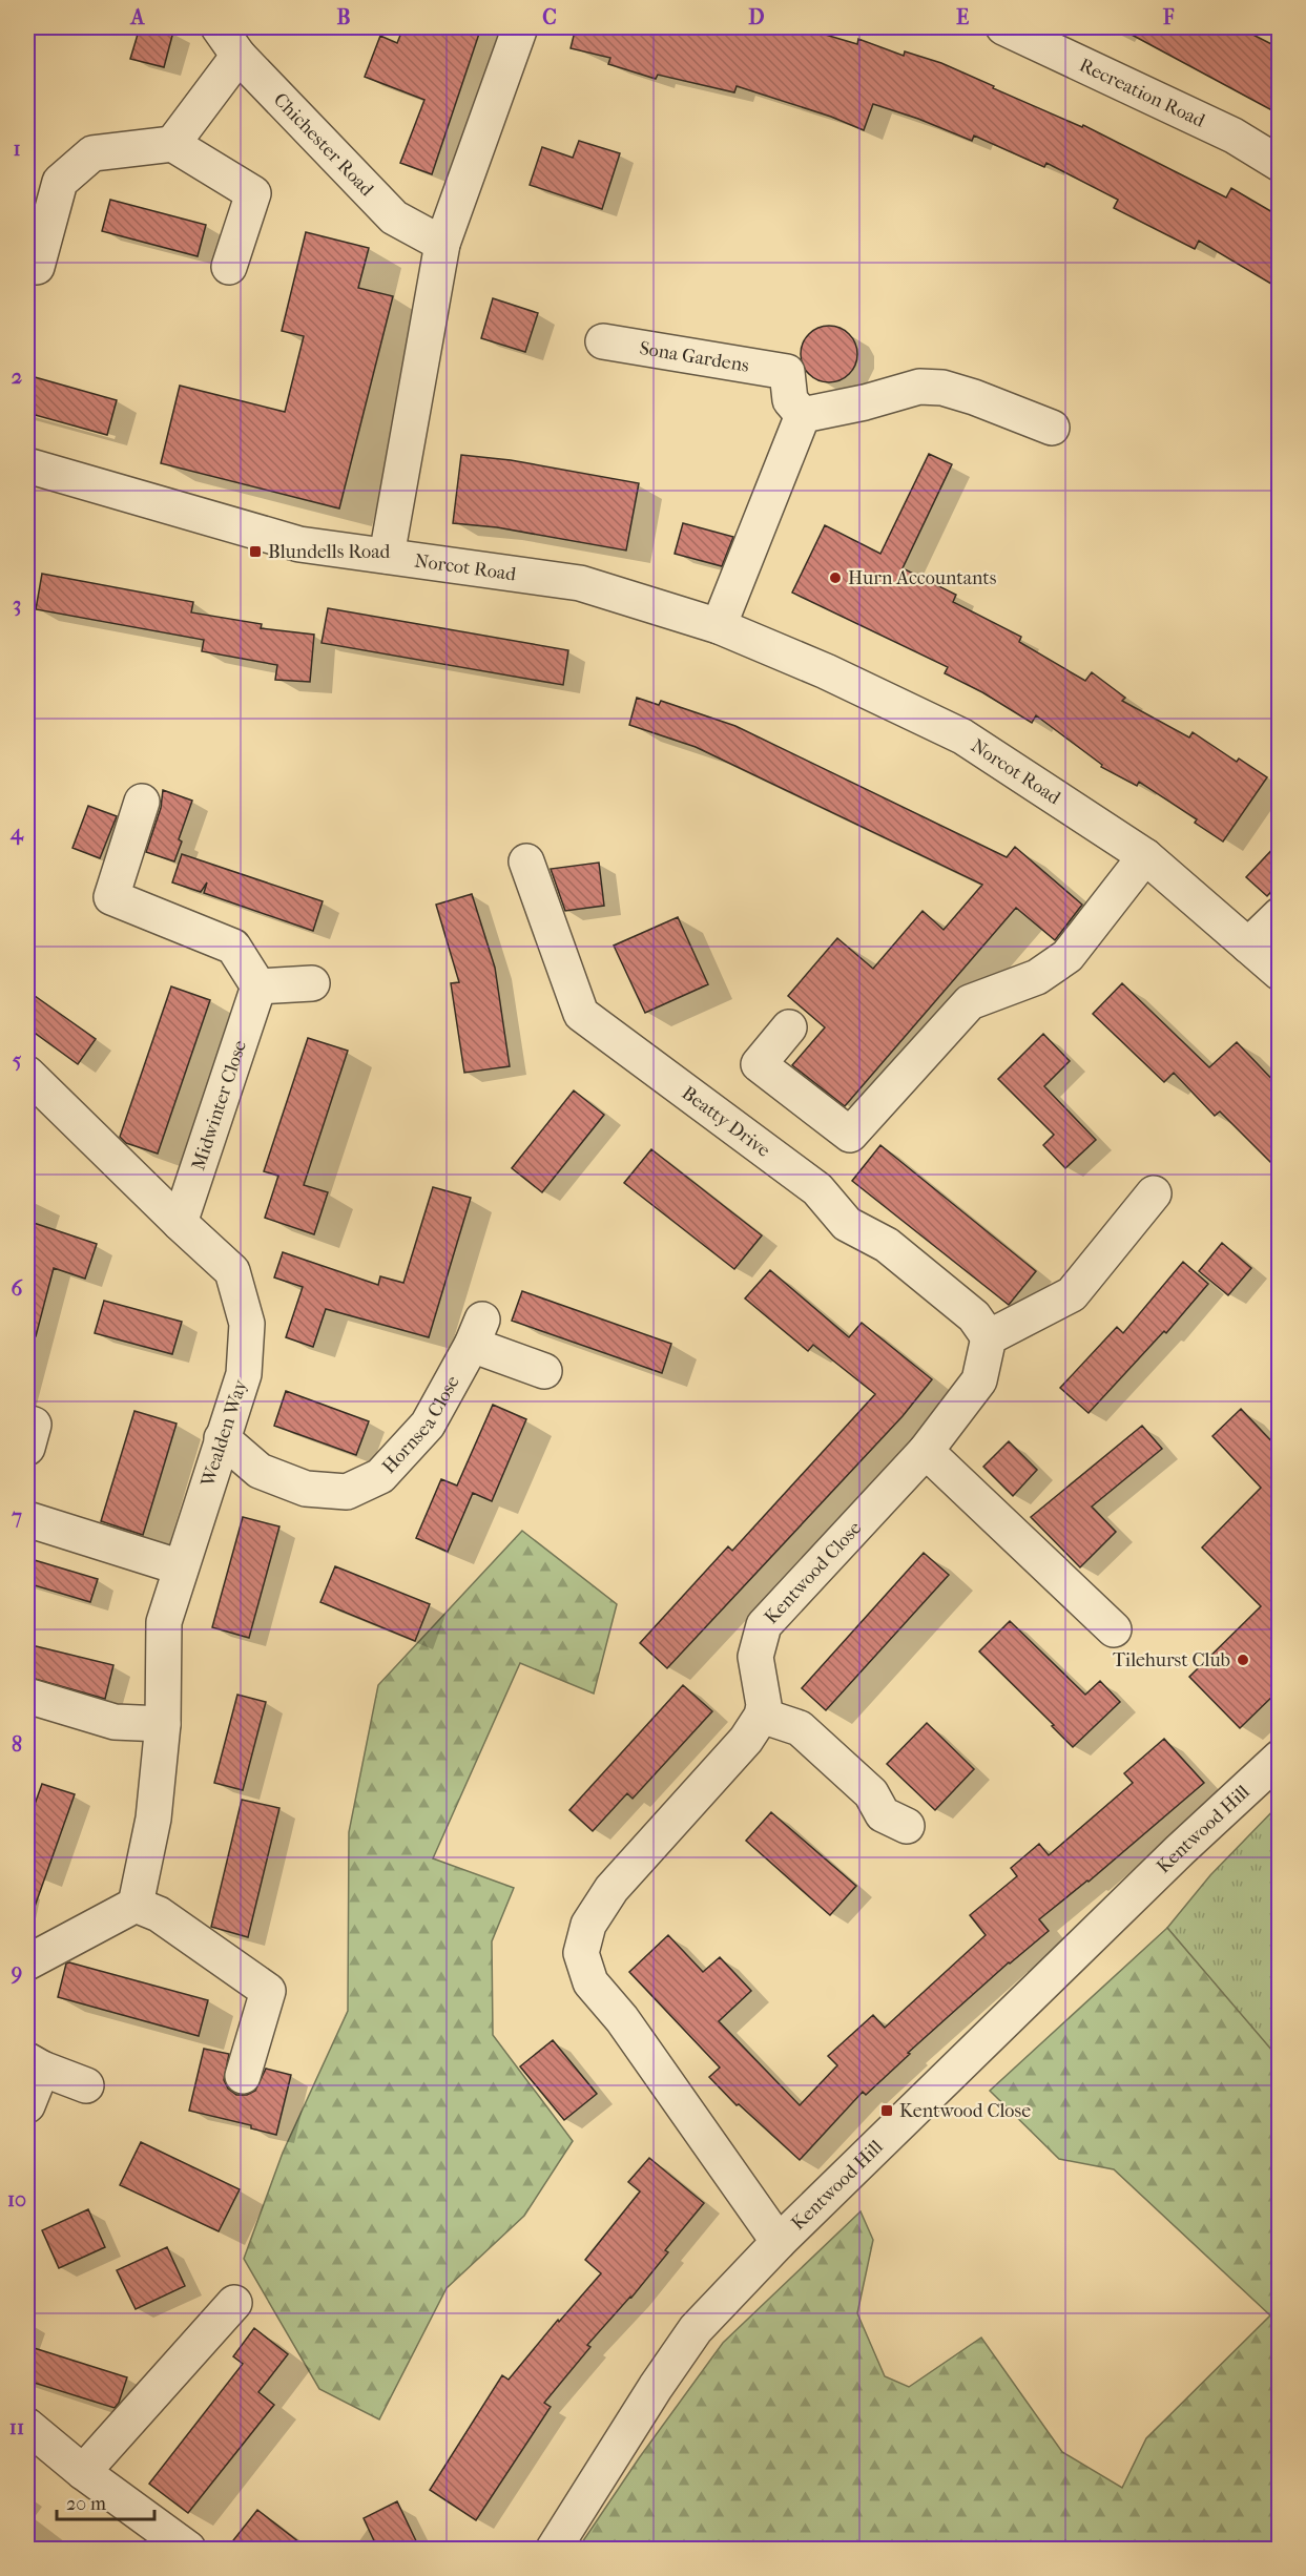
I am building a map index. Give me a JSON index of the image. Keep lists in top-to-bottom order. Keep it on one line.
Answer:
{"streets":{"street":["Recreation Road","Chichester Road","Sona Gardens","Norcot Road","Midwinter Close","Beatty Drive","Hornsea Close","Wealden Way","Kentwood Close","Kentwood Hill"]},"crossings":[["Midwinter Close","Wealden Way"],["Beatty Drive","Kentwood Close"],["Hornsea Close","Wealden Way"]],"places":{"transit":["Blundells Road","Kentwood Close"],"other":["Hurn Accountants","Tilehurst Club"]},"scale_bar":"20 m","grid":{"columns":["A","B","C","D","E","F"],"rows":["1","2","3","4","5","6","7","8","9","10","11"]}}
